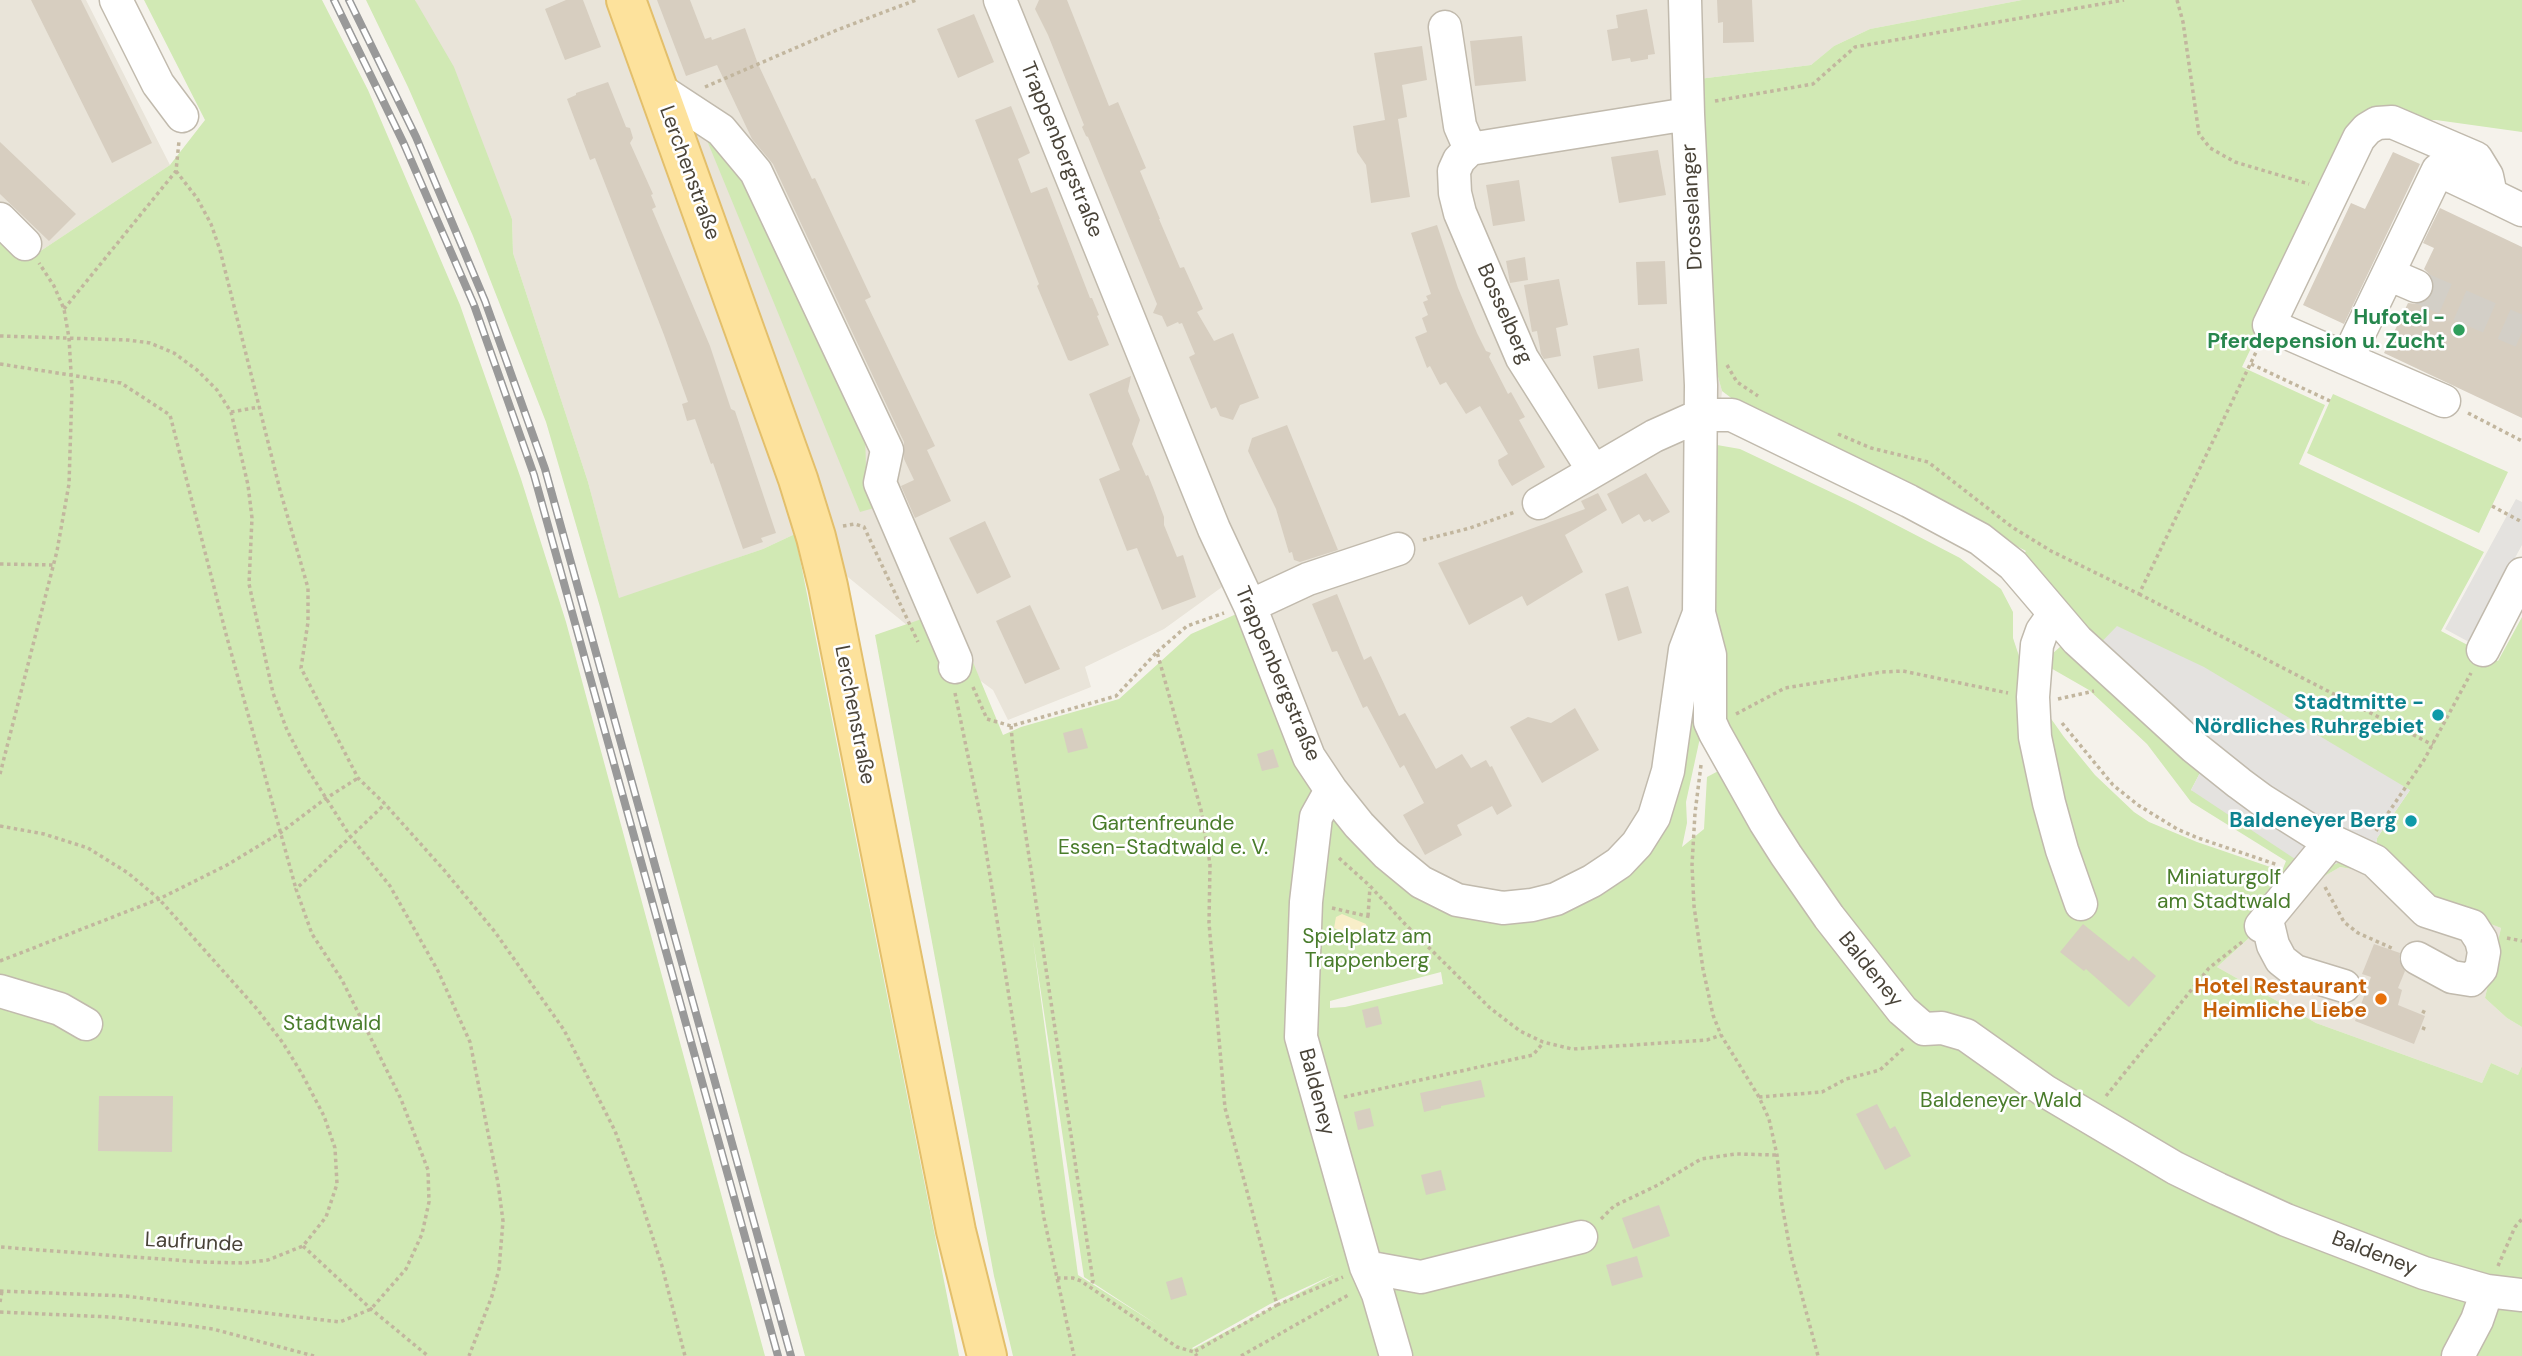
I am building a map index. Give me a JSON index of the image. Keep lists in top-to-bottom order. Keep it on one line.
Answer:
{"streets":{"main road":["Lerchenstraße"],"street":["Trappenbergstraße","Drosselanger","Bosselberg","Baldeney"],"path":["Laufrunde"]},"crossings":[["Trappenbergstraße","Drosselanger"],["Trappenbergstraße","Baldeney"]],"parks":["Gartenfreunde Essen-Stadtwald e. V.","Miniaturgolf am Stadtwald","Spielplatz am Trappenberg","Stadtwald","Baldeneyer Wald"],"places":["Hufotel - Pferdepension u. Zucht","Stadtmitte - Nördliches Ruhrgebiet","Baldeneyer Berg","Hotel Restaurant Heimliche Liebe"]}
